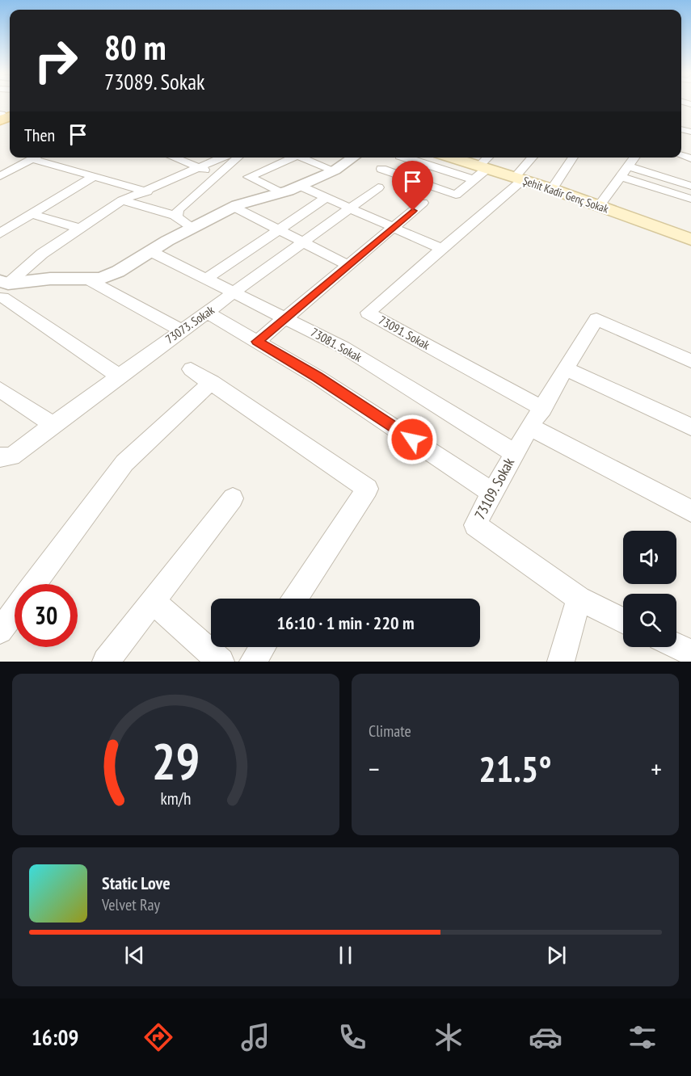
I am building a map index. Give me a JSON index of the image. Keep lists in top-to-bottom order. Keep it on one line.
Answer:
{"streets":{"main road":["Şehit Kadir Genç Sokak"],"street":["73073. Sokak","73091. Sokak","73081. Sokak","73109. Sokak"]},"crossings":[["Şehit Kadir Genç Sokak","73091. Sokak"],["73073. Sokak","73081. Sokak"],["73091. Sokak","73109. Sokak"],["73081. Sokak","73109. Sokak"]],"page":{"turn":["80 m","73089. Sokak"],"then":"Then","limit":"30","trip":"16:10 · 1 min · 220 m","tile":"Climate","heat":["−","21.5°","+"],"song":["Static Love","Velvet Ray"],"tabs":"16:09","gauge":["29","km/h"]}}
